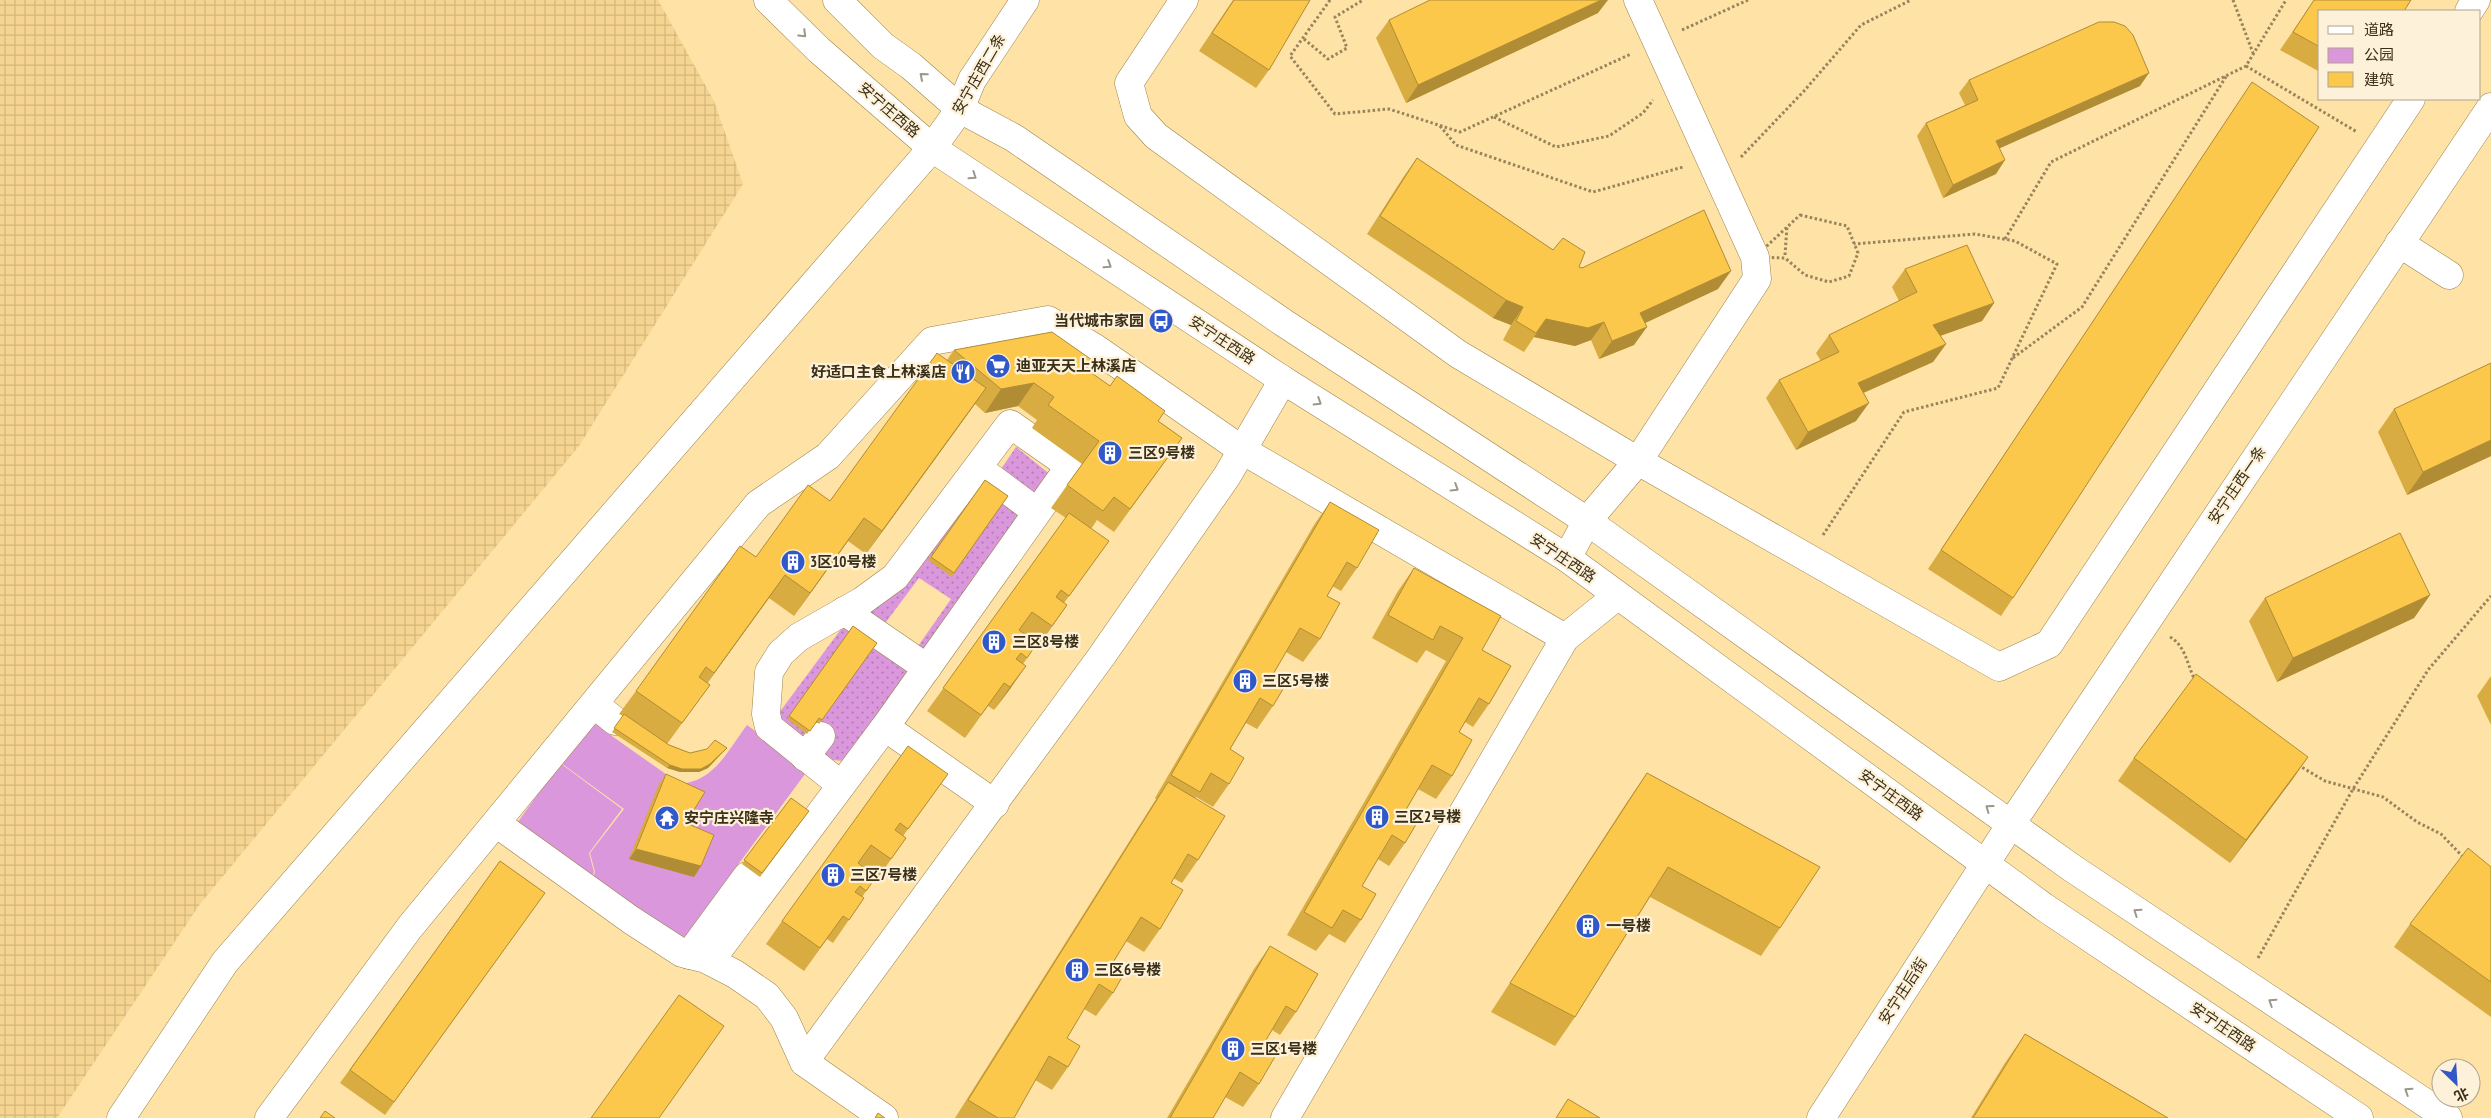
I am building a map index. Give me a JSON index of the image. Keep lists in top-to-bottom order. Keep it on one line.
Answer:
{"streets":{"street":["安宁庄西二条","安宁庄西路","安宁庄西一条","安宁庄后街"]},"crossings":[["安宁庄西二条","安宁庄西路"],["安宁庄西路","安宁庄西一条"],["安宁庄西路","安宁庄后街"],["安宁庄西一条","安宁庄后街"]],"places":{"bus stop":["当代城市家园"],"supermarket":["迪亚天天上林溪店"],"restaurant":["好适口主食上林溪店"],"building":["三区9号楼","3区10号楼","三区8号楼","三区5号楼","三区2号楼","三区7号楼","一号楼","三区6号楼","三区1号楼"],"temple":["安宁庄兴隆寺"]},"legend":["道路","公园","建筑"],"north":"bottom right"}
